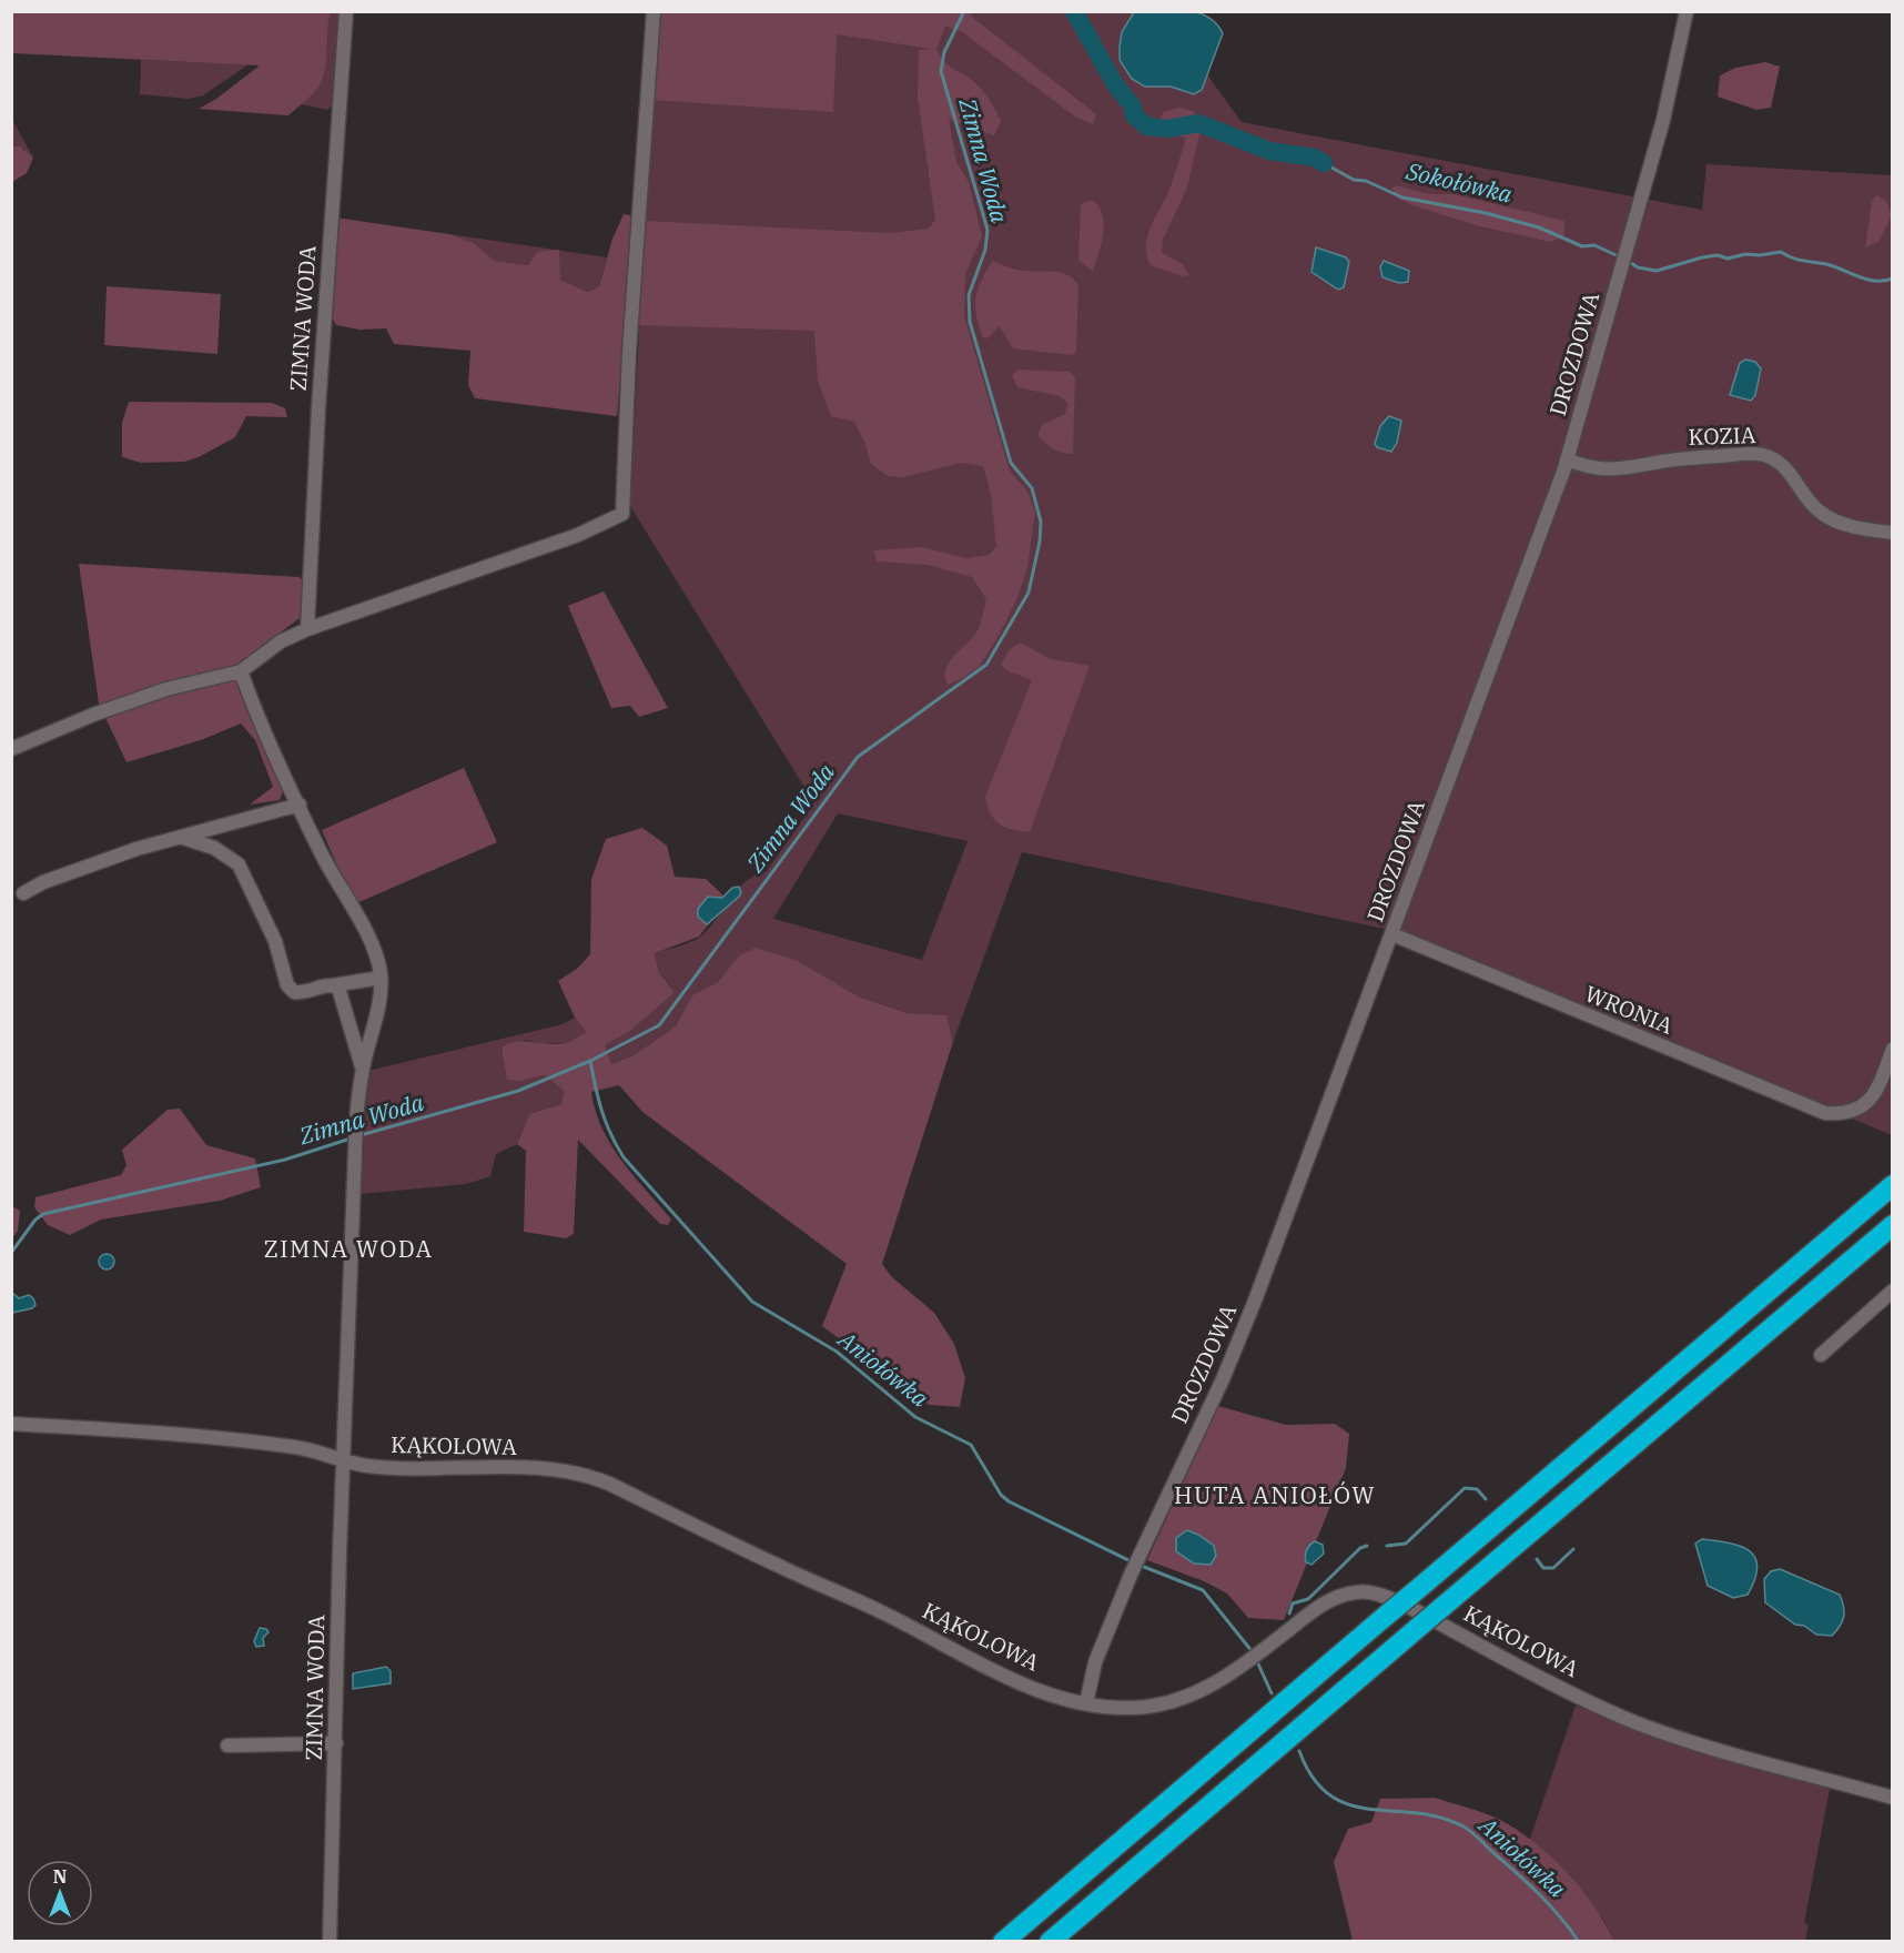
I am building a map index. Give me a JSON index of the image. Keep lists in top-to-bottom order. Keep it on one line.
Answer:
{"streets":{"street":["ZIMNA WODA","DROZDOWA","KOZIA","WRONIA","KĄKOLOWA"]},"crossings":[["ZIMNA WODA","KĄKOLOWA"],["DROZDOWA","KOZIA"],["DROZDOWA","WRONIA"],["DROZDOWA","KĄKOLOWA"]],"districts":["ZIMNA WODA","HUTA ANIOŁÓW"],"water":["Zimna Woda","Sokołówka","Aniołówka"],"north":"top"}
